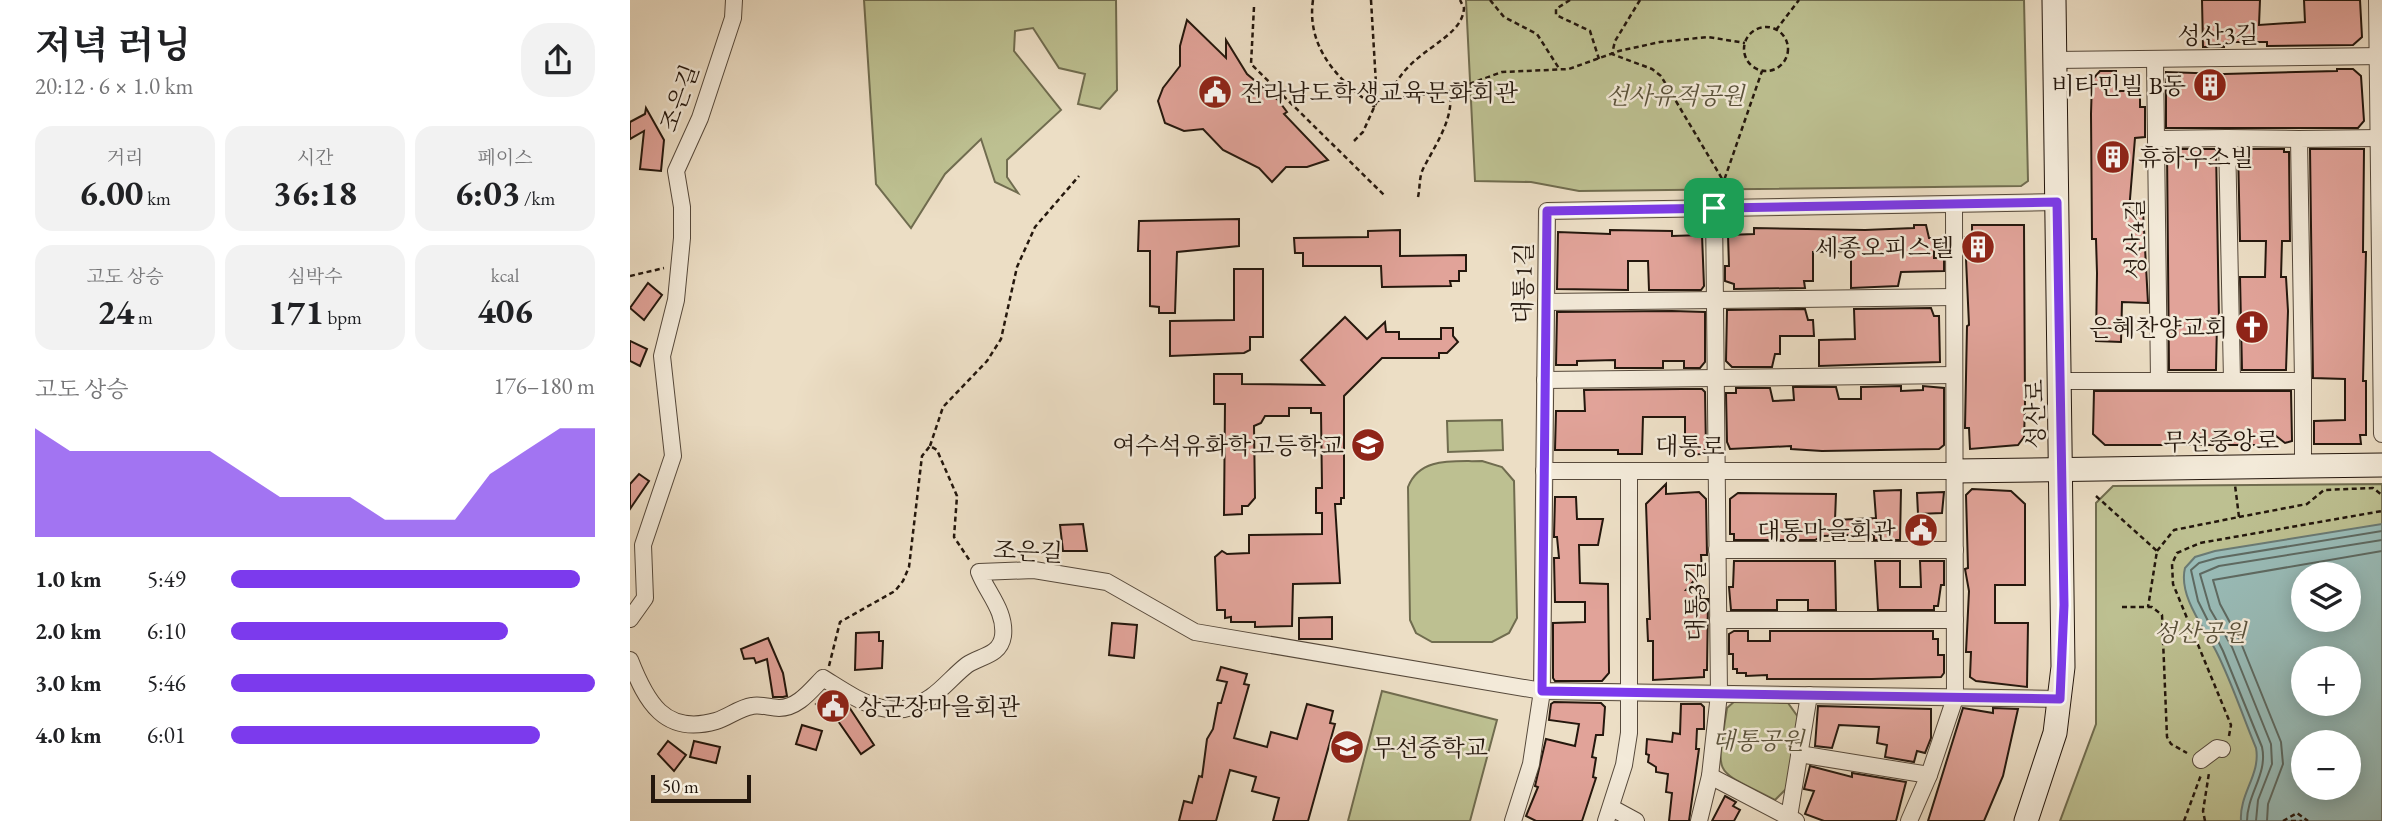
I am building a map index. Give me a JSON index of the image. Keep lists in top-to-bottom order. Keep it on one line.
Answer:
{"streets":{"street":["성산3길","조은길","성산4길","대통1길","성산로","무선중앙로","대통로","대통3길"]},"crossings":[["성산3길","성산4길"],["성산3길","성산로"],["조은길","대통1길"],["조은길","성산로"],["조은길","대통로"],["조은길","대통3길"],["대통1길","성산로"],["대통1길","대통3길"],["성산로","무선중앙로"],["성산로","대통로"],["무선중앙로","대통로"],["대통로","대통3길"]],"parks":["선사유적공원","성산공원","대통공원"],"places":{"building":["비타민빌 B동","휴하우스빌","세종오피스텔"],"public building":["전라남도학생교육문화회관","대통마을회관","상군장마을회관"],"church":["은혜찬양교회"],"school or university":["여수석유화학고등학교","무선중학교"]},"scale_bar":"50 m","page":{"heading":["저녁 러닝","20:12 · 6 × 1.0 km"],"stats":[["거리","6.00 km"],["시간","36:18"],["페이스","6:03 /km"],["고도 상승","24 m"],["심박수","171 bpm"],["kcal","406"]],"chart":["고도 상승","176–180 m"],"list":[{"name":"1.0 km","note":"5:49"},{"name":"2.0 km","note":"6:10"},{"name":"3.0 km","note":"5:46"},{"name":"4.0 km","note":"6:01"}],"map_buttons":["+","−"],"scale":"50 m"}}
